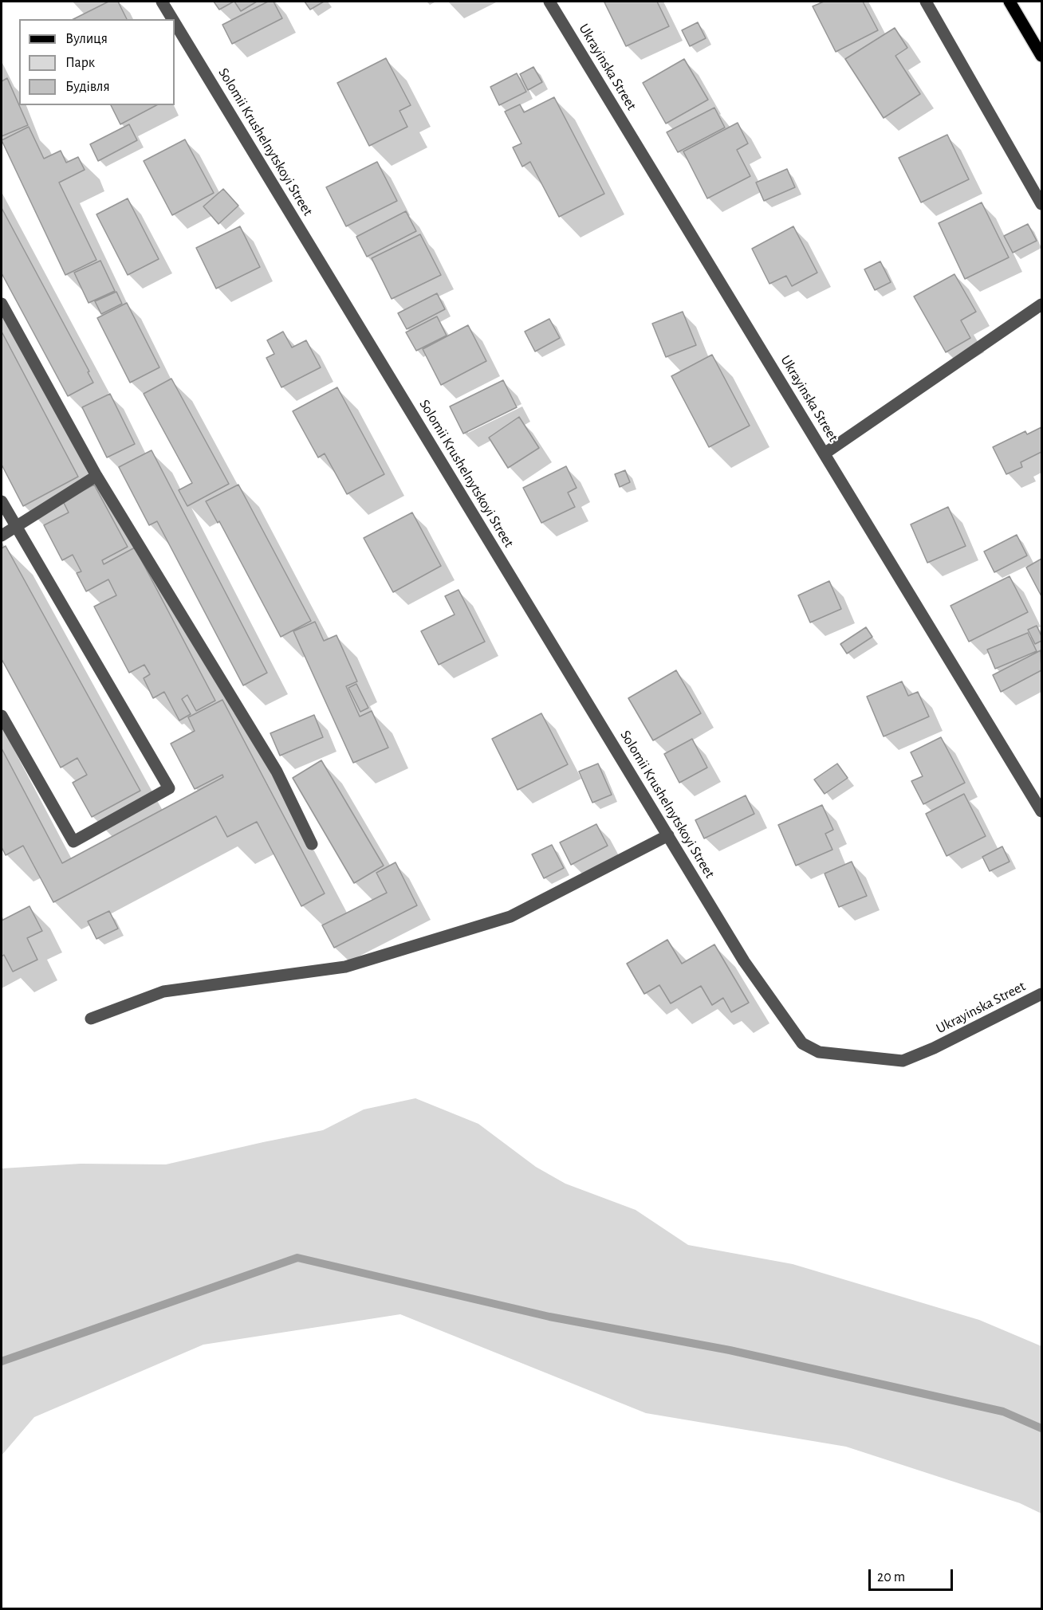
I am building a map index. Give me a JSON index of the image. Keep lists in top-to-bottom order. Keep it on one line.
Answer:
{"streets":{"street":["Ukrayinska Street","Solomii Krushelnytskoyi Street"]},"crossings":[["Ukrayinska Street","Solomii Krushelnytskoyi Street"]],"legend":["Вулиця","Парк","Будівля"],"scale_bar":"20 m"}
